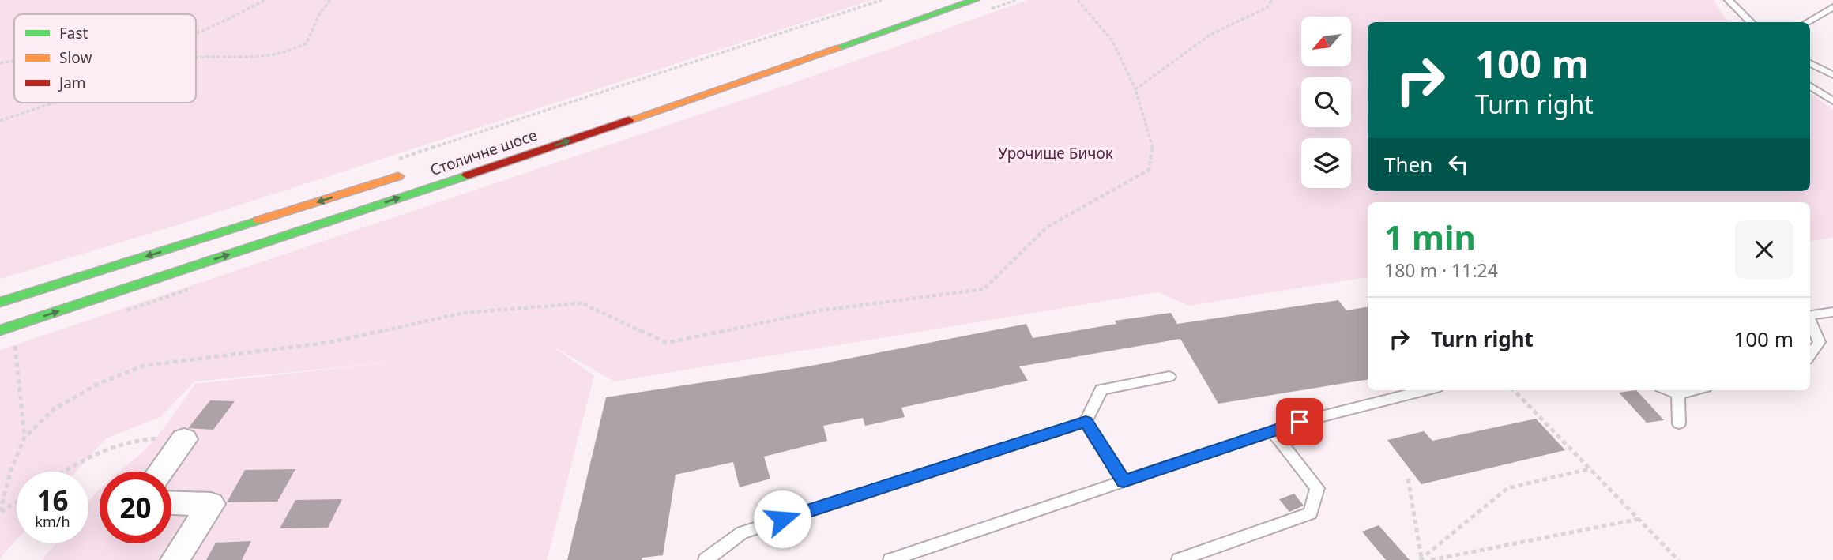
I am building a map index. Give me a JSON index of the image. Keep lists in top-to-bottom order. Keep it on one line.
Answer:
{"streets":{"highway":["Столичне шосе"]},"parks":["Урочище Бичок"],"legend":["Fast","Slow","Jam"],"north":"bottom left","page":{"turn":["100 m","Turn right"],"then":"Then","heading":["1 min","180 m · 11:24"],"list":[{"name":"Turn right","value":"100 m"}],"speed":"16 km/h","limit":"20"}}
